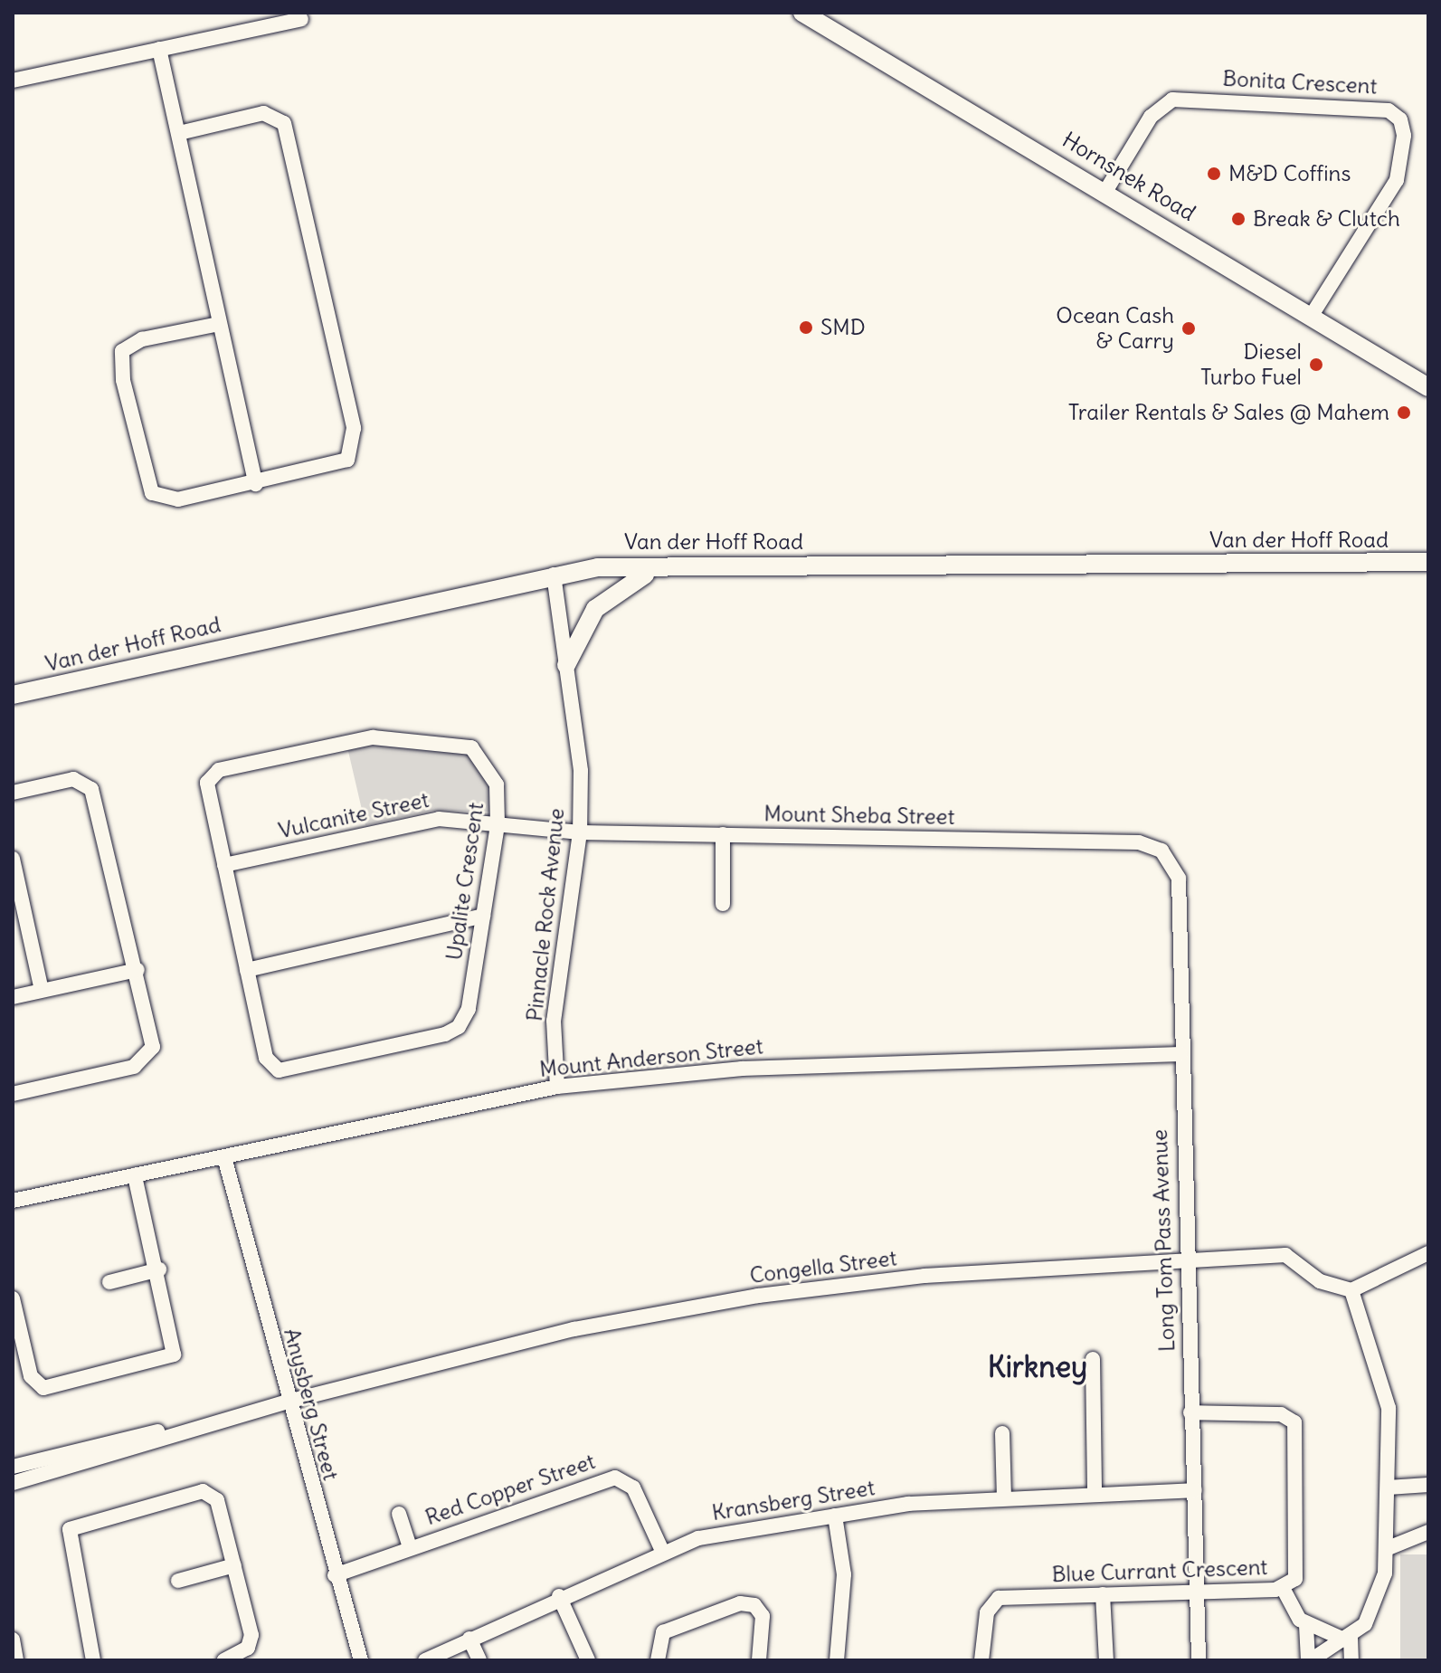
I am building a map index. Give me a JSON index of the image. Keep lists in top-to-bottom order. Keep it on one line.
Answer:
{"streets":{"main road":["Hornsnek Road","Van der Hoff Road"],"street":["Bonita Crescent","Vulcanite Street","Mount Sheba Street","Upalite Crescent","Pinnacle Rock Avenue","Mount Anderson Street","Long Tom Pass Avenue","Congella Street","Anysberg Street","Red Copper Street","Kransberg Street","Blue Currant Crescent"]},"crossings":[["Bonita Crescent","Hornsnek Road"],["Van der Hoff Road","Pinnacle Rock Avenue"],["Vulcanite Street","Mount Sheba Street"],["Vulcanite Street","Upalite Crescent"],["Vulcanite Street","Pinnacle Rock Avenue"],["Mount Sheba Street","Pinnacle Rock Avenue"],["Mount Sheba Street","Long Tom Pass Avenue"],["Pinnacle Rock Avenue","Mount Anderson Street"],["Mount Anderson Street","Long Tom Pass Avenue"],["Mount Anderson Street","Anysberg Street"],["Long Tom Pass Avenue","Congella Street"],["Long Tom Pass Avenue","Kransberg Street"],["Long Tom Pass Avenue","Blue Currant Crescent"],["Congella Street","Anysberg Street"],["Anysberg Street","Red Copper Street"],["Red Copper Street","Kransberg Street"]],"districts":["Kirkney"],"places":["M&D Coffins","Break & Clutch","SMD","Ocean Cash & Carry","Diesel Turbo Fuel","Trailer Rentals & Sales @ Mahem"]}
